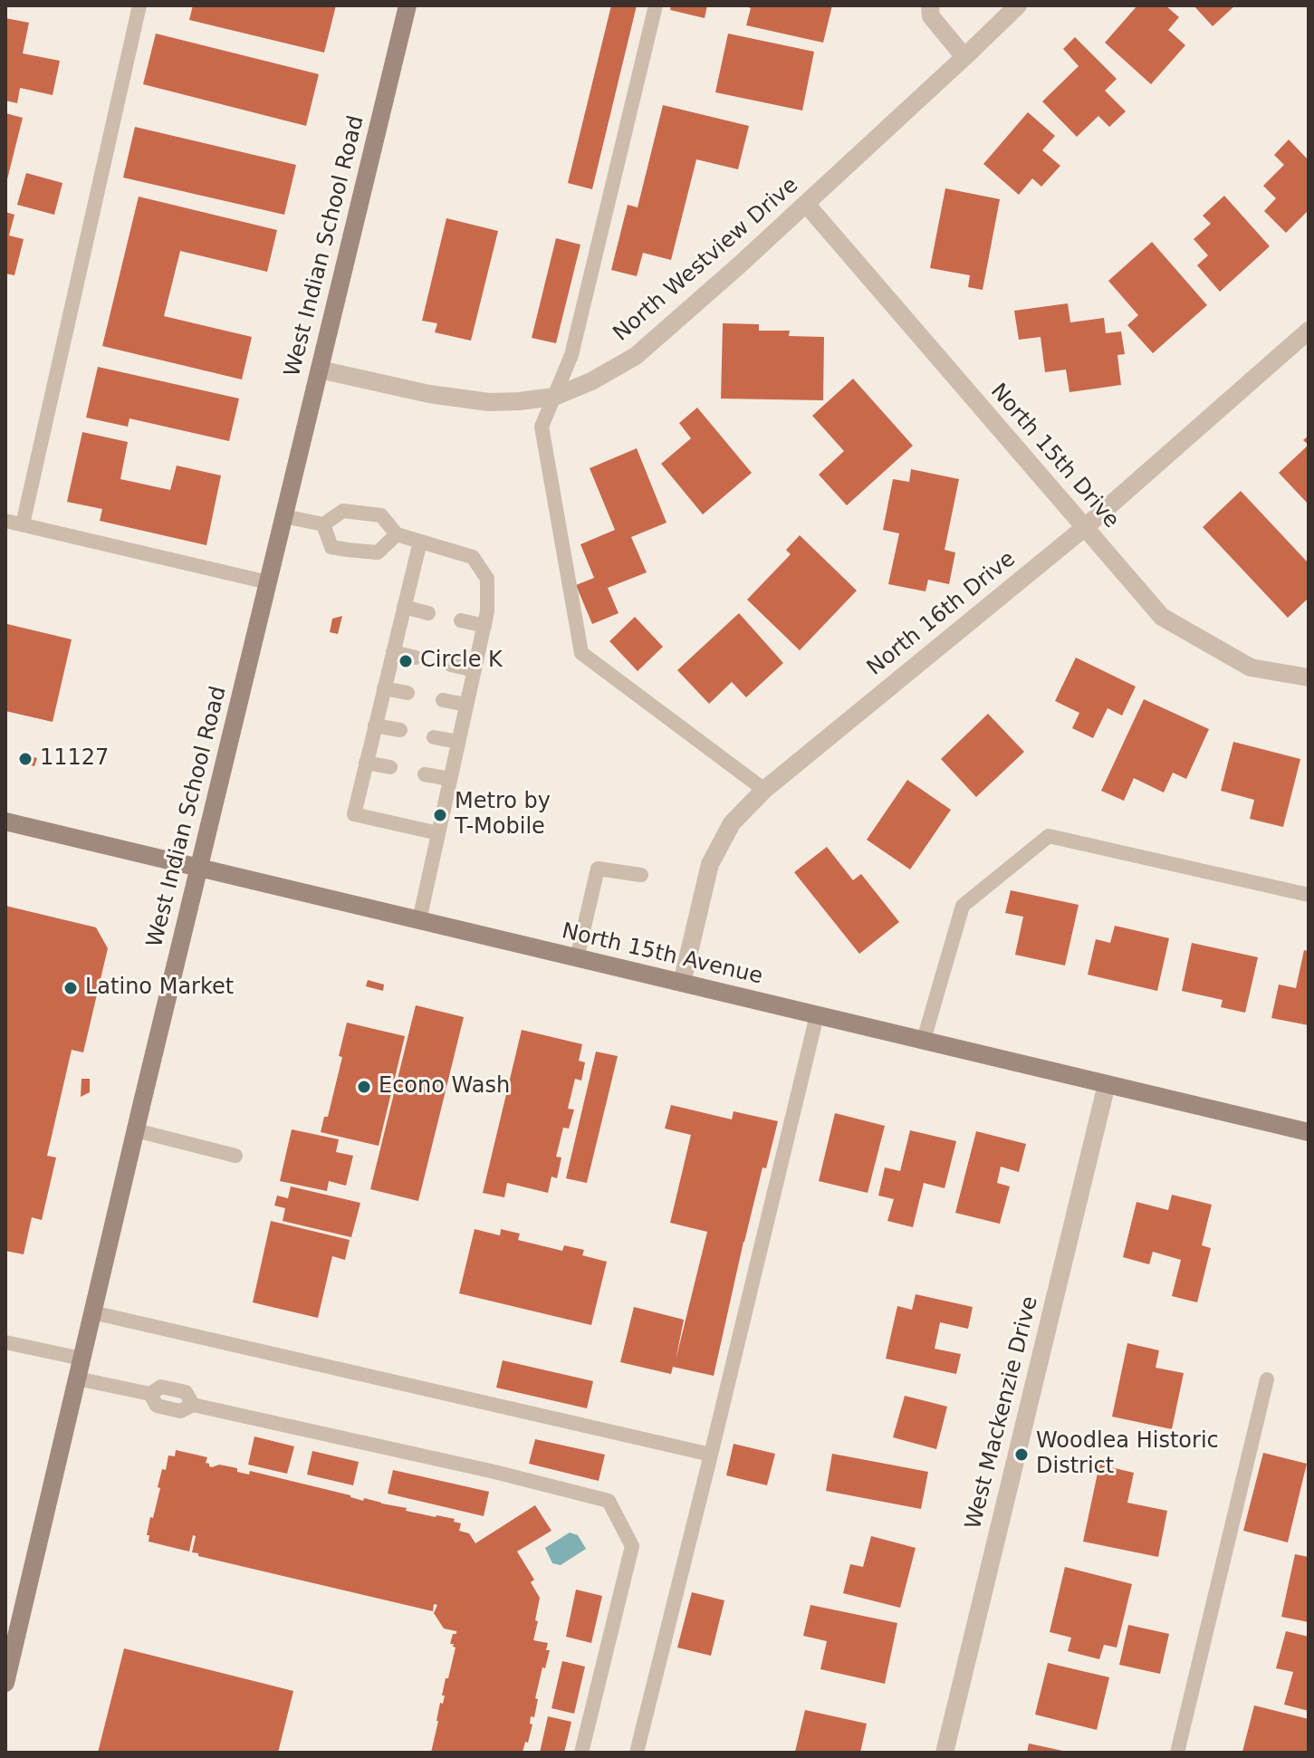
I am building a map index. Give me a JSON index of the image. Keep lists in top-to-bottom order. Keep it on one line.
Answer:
{"streets":{"main road":["West Indian School Road","North 15th Avenue"],"street":["North Westview Drive","North 15th Drive","North 16th Drive","West Mackenzie Drive"]},"crossings":[["West Indian School Road","North Westview Drive"],["West Indian School Road","North 15th Avenue"],["North Westview Drive","North 15th Drive"],["North 15th Drive","North 16th Drive"],["North 16th Drive","North 15th Avenue"],["North 15th Avenue","West Mackenzie Drive"]],"places":["Circle K","11127","Metro by T-Mobile","Latino Market","Econo Wash","Woodlea Historic District"]}
